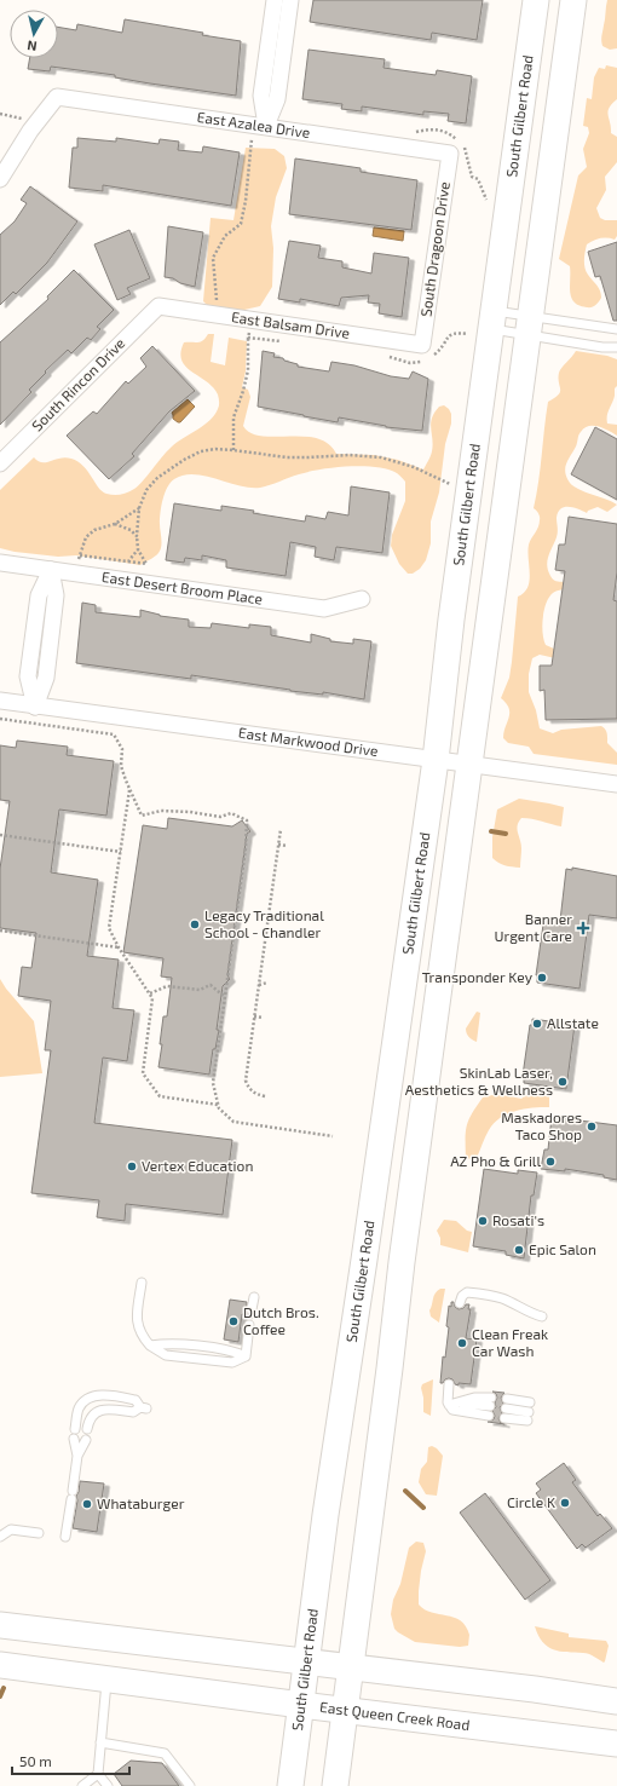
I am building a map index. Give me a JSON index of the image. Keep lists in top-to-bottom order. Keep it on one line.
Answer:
{"streets":{"main road":["South Gilbert Road","East Queen Creek Road"],"street":["East Azalea Drive","South Dragoon Drive","East Balsam Drive","South Rincon Drive","East Desert Broom Place","East Markwood Drive"]},"crossings":[["South Gilbert Road","East Markwood Drive"],["South Gilbert Road","East Queen Creek Road"],["East Azalea Drive","South Dragoon Drive"],["South Dragoon Drive","East Balsam Drive"],["East Balsam Drive","South Rincon Drive"]],"places":{"other":["Legacy Traditional School - Chandler","Transponder Key","Allstate","SkinLab Laser, Aesthetics & Wellness","Maskadores Taco Shop","AZ Pho & Grill","Vertex Education","Rosati's","Epic Salon","Dutch Bros. Coffee","Clean Freak Car Wash","Circle K","Whataburger"],"health":["Banner Urgent Care"]},"scale_bar":"50 m","north":"bottom"}
